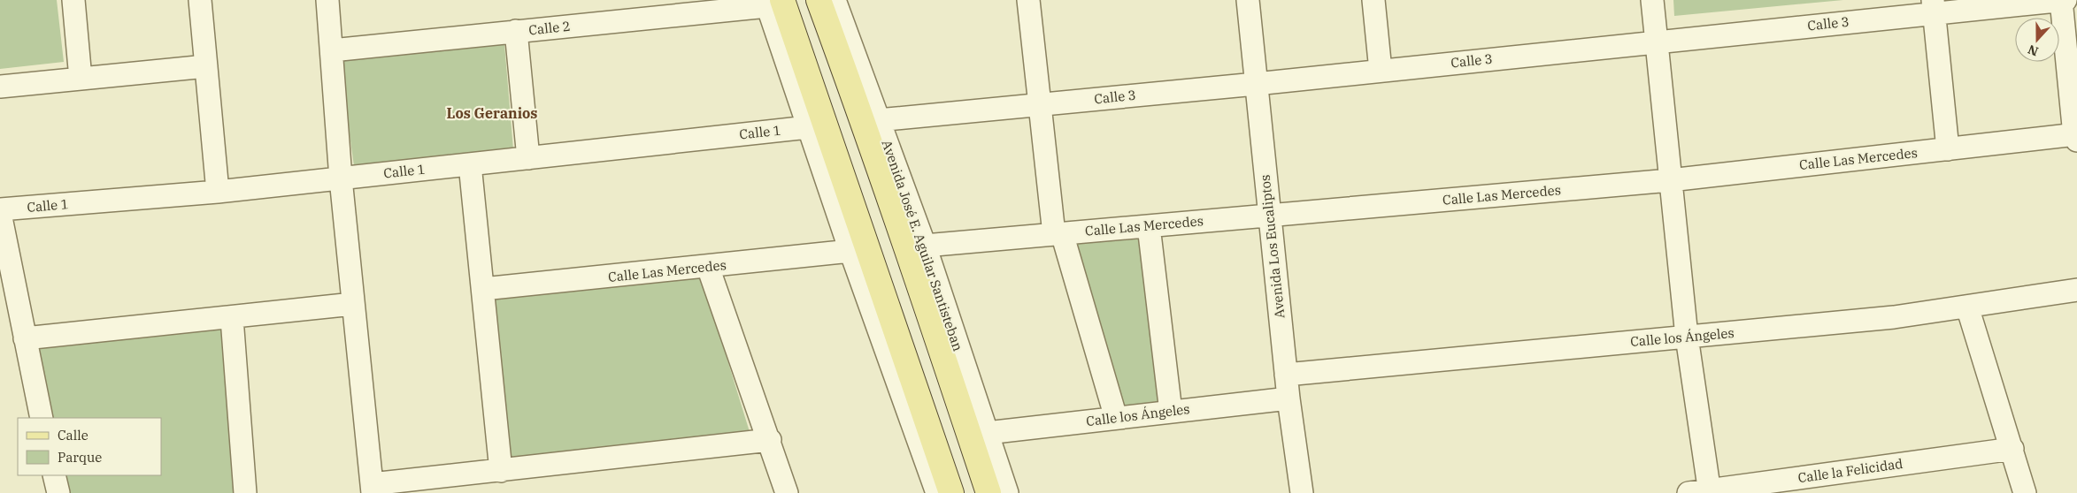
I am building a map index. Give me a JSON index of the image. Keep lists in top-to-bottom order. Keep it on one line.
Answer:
{"streets":{"main road":["Avenida José E. Aguilar Santisteban"],"street":["Calle 3","Calle 2","Calle 1","Calle Las Mercedes","Avenida Los Eucaliptos","Calle los Ángeles","Calle la Felicidad"]},"crossings":[["Calle 3","Avenida José E. Aguilar Santisteban"],["Calle 3","Avenida Los Eucaliptos"],["Calle Las Mercedes","Avenida José E. Aguilar Santisteban"],["Calle Las Mercedes","Avenida Los Eucaliptos"],["Avenida José E. Aguilar Santisteban","Calle los Ángeles"],["Avenida Los Eucaliptos","Calle los Ángeles"]],"districts":["Los Geranios"],"legend":["Calle","Parque"],"north":"bottom"}
